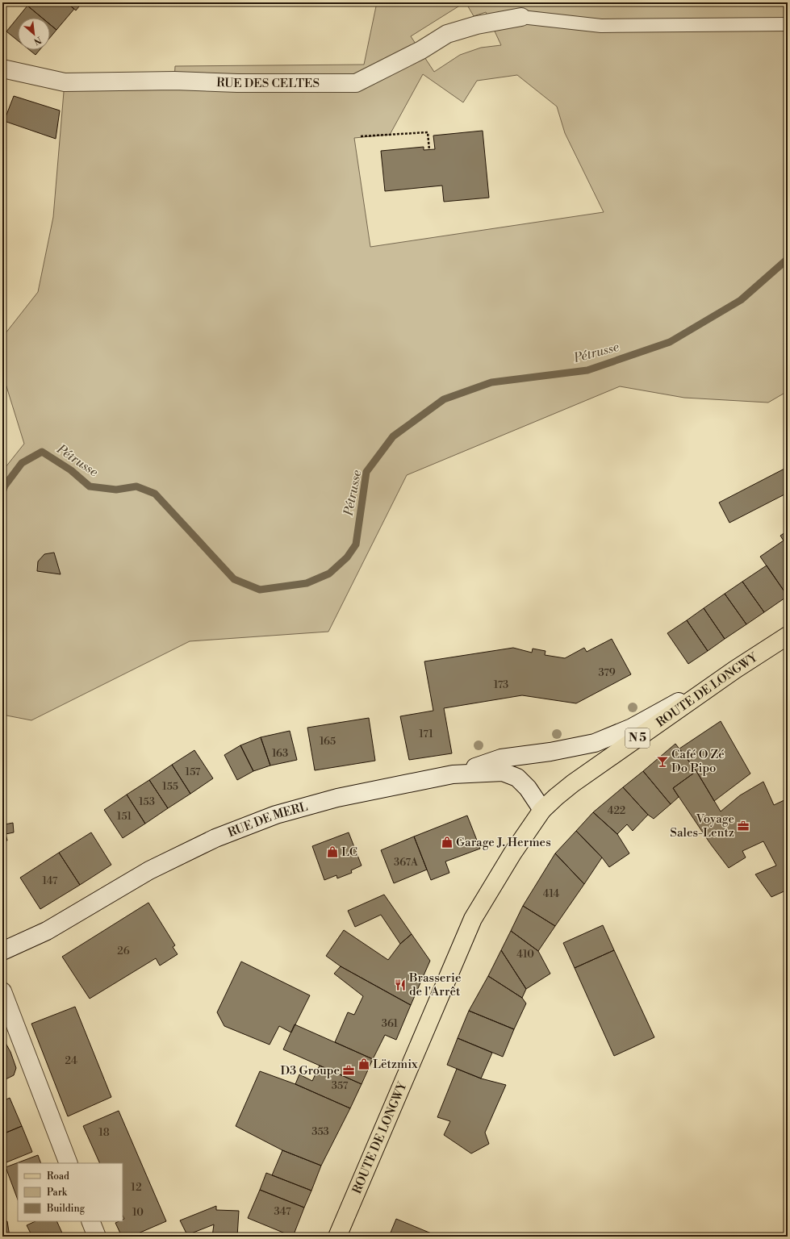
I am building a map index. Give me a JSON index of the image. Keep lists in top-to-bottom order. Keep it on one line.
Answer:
{"streets":{"main road":["RUE DES CELTES","ROUTE DE LONGWY","N 5","RUE DE MERL"]},"crossings":[["ROUTE DE LONGWY","N 5"],["ROUTE DE LONGWY","RUE DE MERL"],["N 5","RUE DE MERL"]],"water":["Pétrusse"],"places":{"bar":["Café O Zé Do Pipo"],"office":["Voyage Sales-Lentz","D3 Groupe"],"shop":["Garage J. Hermes","LC","Lëtzmix"],"restaurant":["Brasserie de l'Arrêt"]},"house_numbers":["379","173","171","165","163","157","155","153","422","151","367A","147","414","26","410","361","24","357","353","18","12","347","10"],"legend":["Road","Park","Building"],"north":"bottom right"}
